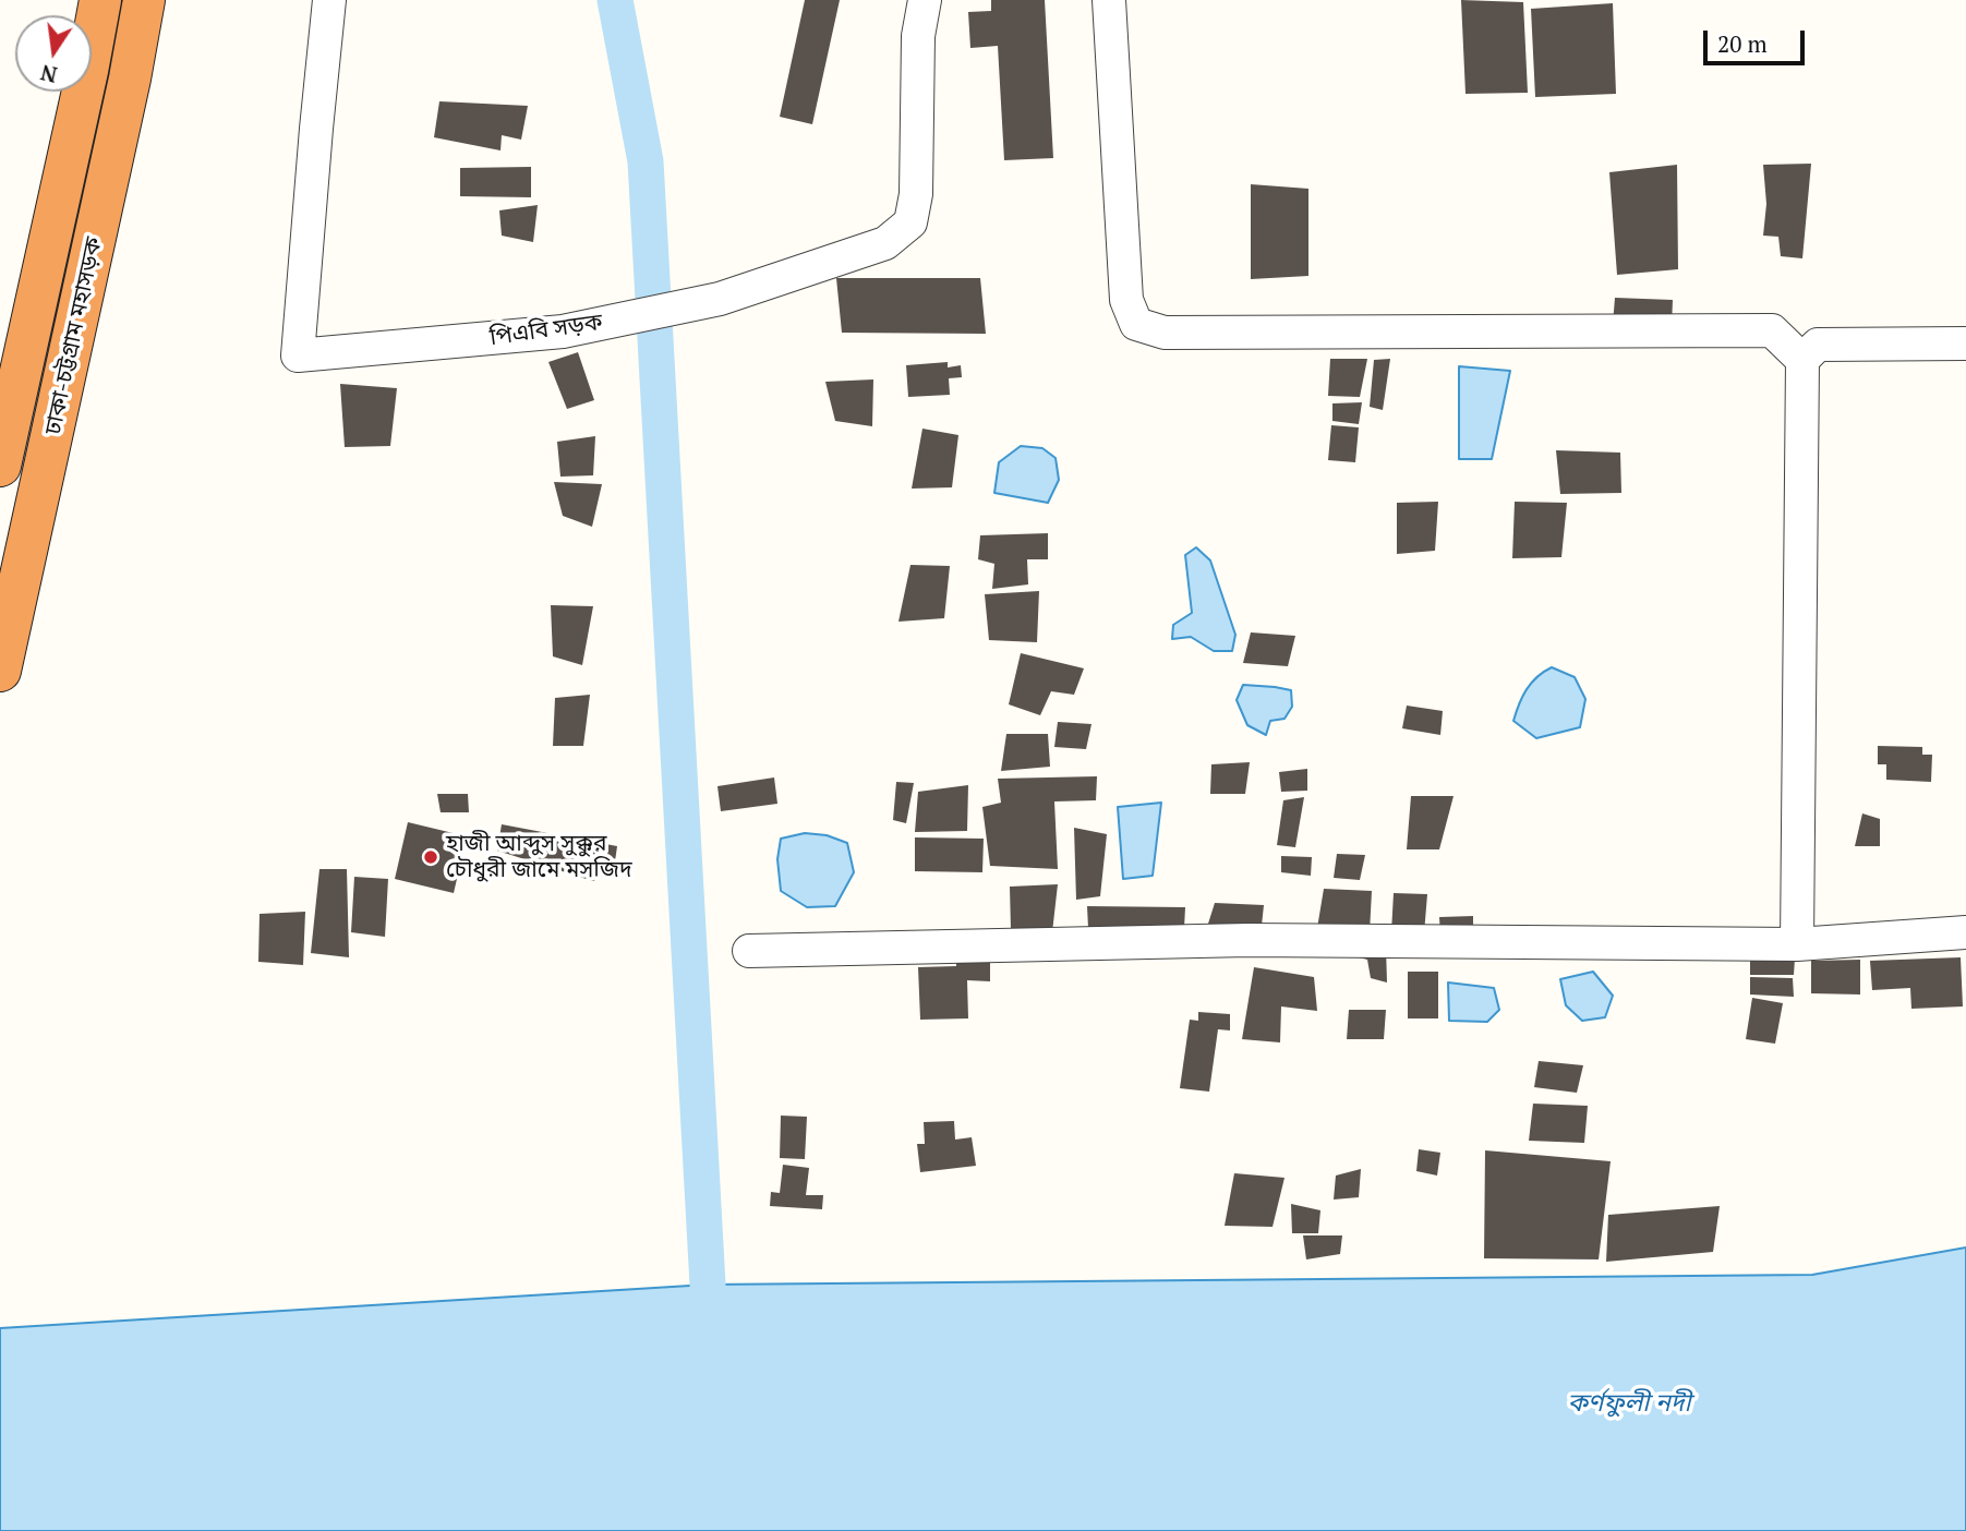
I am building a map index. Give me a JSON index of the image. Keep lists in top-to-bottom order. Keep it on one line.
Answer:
{"streets":{"highway":["ঢাকা-চট্টগ্রাম মহাসড়ক"],"street":["পিএবি সড়ক"]},"water":["কর্ণফুলী নদী"],"places":["হাজী আব্দুস সুক্কুর চৌধুরী জামে মসজিদ"],"scale_bar":"20 m","north":"bottom"}
